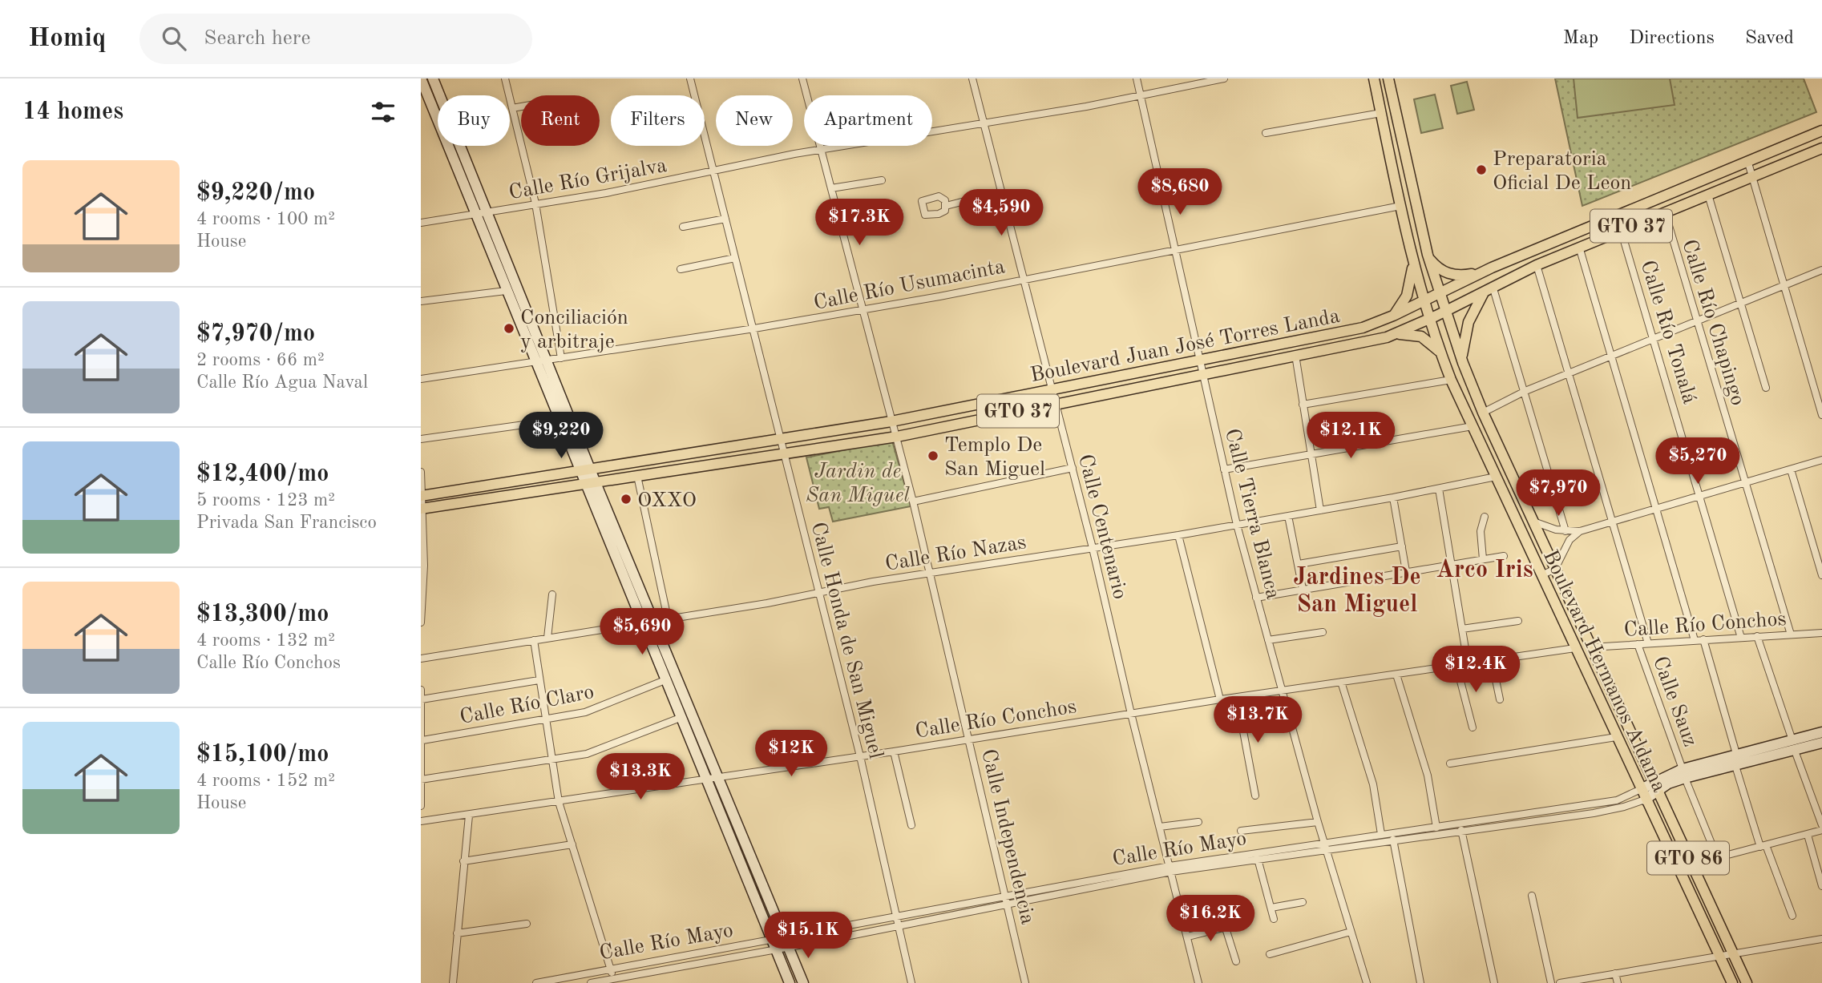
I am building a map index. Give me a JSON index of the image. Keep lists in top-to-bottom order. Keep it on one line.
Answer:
{"streets":{"main road":["GTO 37","Boulevard Juan José Torres Landa","Boulevard Hermanos Aldama","Calle Río Mayo","GTO 86"],"street":["Calle Río Grijalva","Calle Río Usumacinta","Calle Río Chapingo","Calle Río Tonalá","Calle Tierra Blanca","Calle Centenario","Calle Río Nazas","Calle Río Conchos","Calle Honda de San Miguel","Calle Sauz","Calle Río Claro","Calle Independencia"]},"crossings":[["Calle Río Grijalva","Calle Tierra Blanca"],["Calle Río Grijalva","Calle Centenario"],["Calle Río Grijalva","Calle Honda de San Miguel"],["Calle Río Grijalva","Calle Independencia"],["Calle Río Usumacinta","Calle Tierra Blanca"],["Calle Río Usumacinta","Calle Centenario"],["Calle Río Usumacinta","Calle Honda de San Miguel"],["Calle Río Usumacinta","Boulevard Hermanos Aldama"],["Calle Río Usumacinta","Calle Independencia"],["Calle Río Chapingo","Boulevard Juan José Torres Landa"],["Calle Río Chapingo","Calle Río Conchos"],["Calle Río Tonalá","Boulevard Juan José Torres Landa"],["Calle Río Tonalá","Calle Río Conchos"],["Boulevard Juan José Torres Landa","Calle Tierra Blanca"],["Boulevard Juan José Torres Landa","Calle Centenario"],["Boulevard Juan José Torres Landa","Calle Honda de San Miguel"],["Boulevard Juan José Torres Landa","Boulevard Hermanos Aldama"],["Boulevard Juan José Torres Landa","Calle Independencia"],["Calle Tierra Blanca","Calle Río Nazas"],["Calle Tierra Blanca","Calle Río Conchos"],["Calle Tierra Blanca","Calle Río Mayo"],["Calle Centenario","Calle Río Nazas"],["Calle Centenario","Calle Río Conchos"],["Calle Centenario","Calle Río Mayo"],["Calle Río Nazas","Calle Honda de San Miguel"],["Calle Río Nazas","Boulevard Hermanos Aldama"],["Calle Río Nazas","Calle Independencia"],["Calle Río Conchos","Calle Honda de San Miguel"],["Calle Río Conchos","Boulevard Hermanos Aldama"],["Calle Río Conchos","Calle Sauz"],["Calle Río Conchos","Calle Independencia"],["Calle Honda de San Miguel","Calle Río Mayo"],["Boulevard Hermanos Aldama","Calle Río Mayo"],["Calle Sauz","Calle Río Mayo"],["Calle Independencia","Calle Río Mayo"]],"districts":["Arco Iris","Jardines De San Miguel"],"parks":["Jardin de San Miguel"],"places":["Preparatoria Oficial De Leon","Conciliación y arbitraje","Templo De San Miguel","OXXO"],"page":{"header":"Homiq","search":"Search here","nav":["Map","Directions","Saved"],"heading":"14 homes","chip":["Buy","Rent","Filters","New","Apartment"],"list":[{"name":"$9,220/mo","note":"4 rooms · 100 m² · House"},{"name":"$7,970/mo","note":"2 rooms · 66 m² · Calle Río Agua Naval"},{"name":"$12,400/mo","note":"5 rooms · 123 m² · Privada San Francisco"},{"name":"$13,300/mo","note":"4 rooms · 132 m² · Calle Río Conchos"},{"name":"$15,100/mo","note":"4 rooms · 152 m² · House"}],"price":["$8,680","$4,590","$17.3K","$9,220","$12.1K","$5,270","$7,970","$5,690","$12.4K","$13.7K","$12K","$13.3K","$16.2K","$15.1K"]}}
